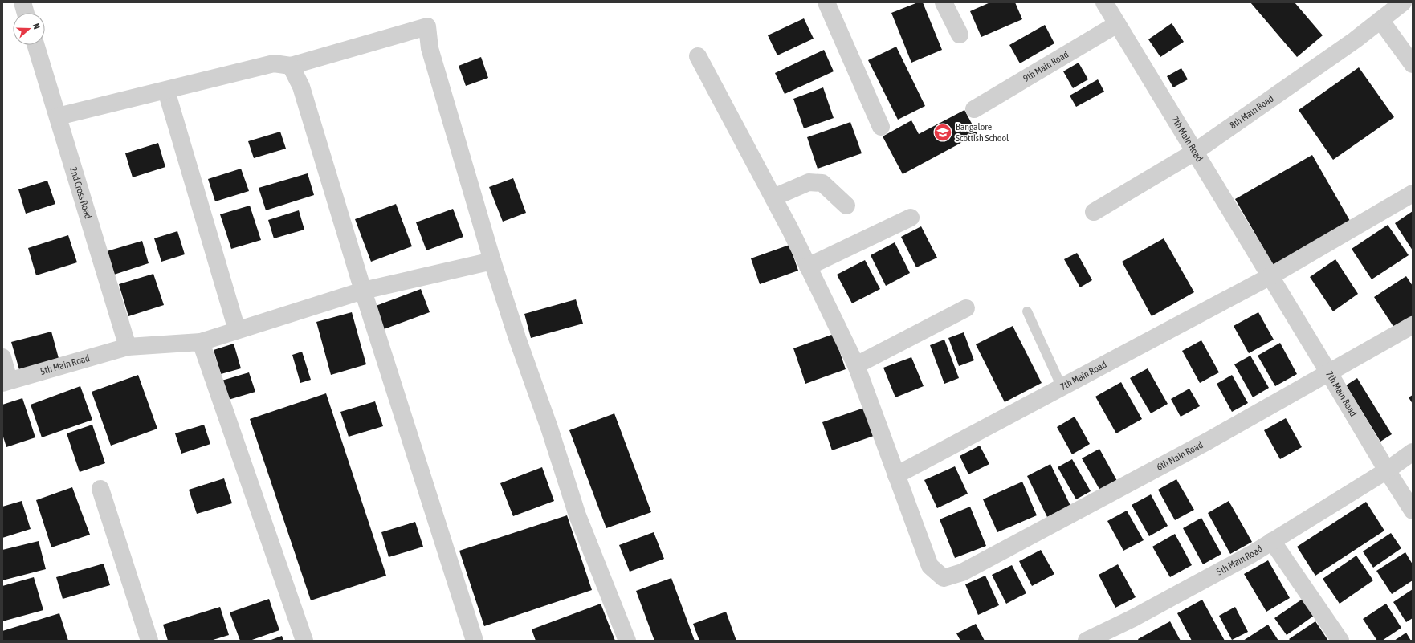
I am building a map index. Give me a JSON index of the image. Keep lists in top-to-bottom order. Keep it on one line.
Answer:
{"streets":{"street":["9th Main Road","8th Main Road","7th Main Road","2nd Cross Road","5th Main Road","6th Main Road"]},"crossings":[["9th Main Road","7th Main Road"],["8th Main Road","7th Main Road"],["7th Main Road","5th Main Road"],["7th Main Road","6th Main Road"],["2nd Cross Road","5th Main Road"]],"places":{"school or university":["Bangalore Scottish School"]},"north":"right"}
